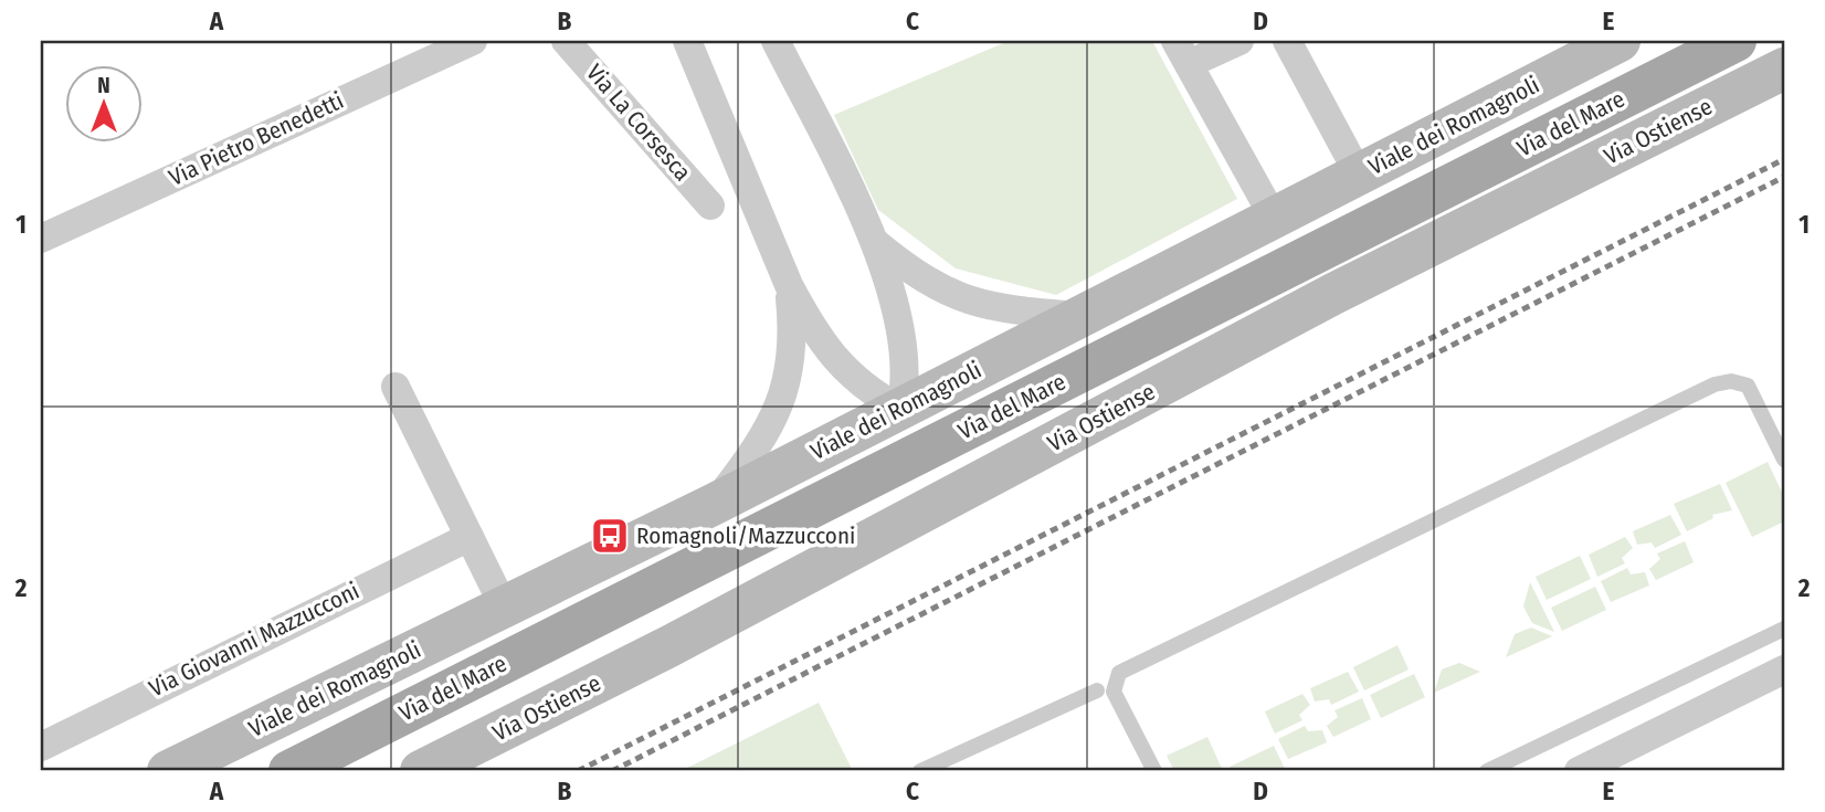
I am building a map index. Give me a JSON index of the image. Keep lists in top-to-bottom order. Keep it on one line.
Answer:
{"streets":{"main road":["Via del Mare","Viale dei Romagnoli","Via Ostiense"],"street":["Via La Corsesca","Via Pietro Benedetti","Via Giovanni Mazzucconi"]},"places":{"bus stop":["Romagnoli/Mazzucconi"]},"north":"top","grid":{"columns":["A","B","C","D","E"],"rows":["1","2"]}}
